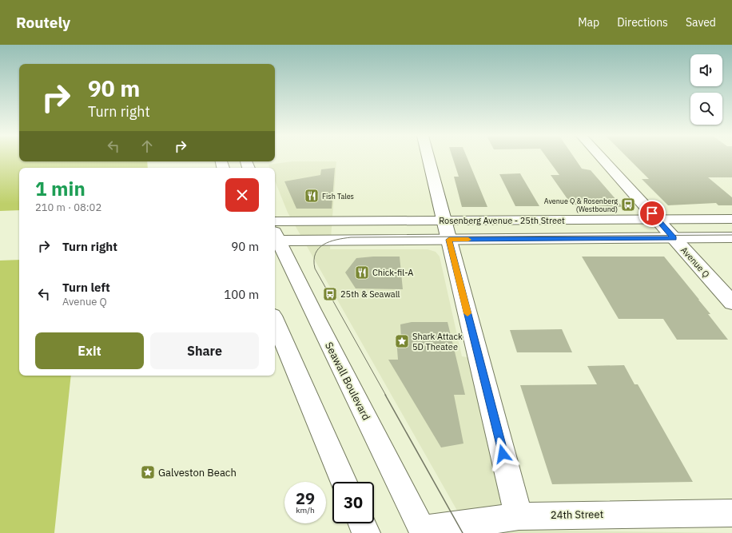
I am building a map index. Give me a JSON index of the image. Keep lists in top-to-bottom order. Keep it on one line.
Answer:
{"streets":{"main road":["Rosenberg Avenue - 25th Street","Avenue Q","Seawall Boulevard","24th Street"]},"crossings":[["Rosenberg Avenue - 25th Street","Avenue Q"],["Rosenberg Avenue - 25th Street","Seawall Boulevard"],["Seawall Boulevard","24th Street"]],"places":{"restaurant":["Fish Tales","Chick-fil-A"],"bus stop":["Avenue Q & Rosenberg (Westbound)","25th & Seawall"],"place":["Shark Attack 5D Theatee","Galveston Beach"]},"page":{"header":"Routely","nav":["Map","Directions","Saved"],"turn":["90 m","Turn right"],"heading":["1 min","210 m · 08:02"],"list":[{"name":"Turn right","value":"90 m"},{"name":"Turn left","note":"Avenue Q","value":"100 m"}],"buttons":["Exit","Share"],"speed":"29 km/h","limit":"30"}}
